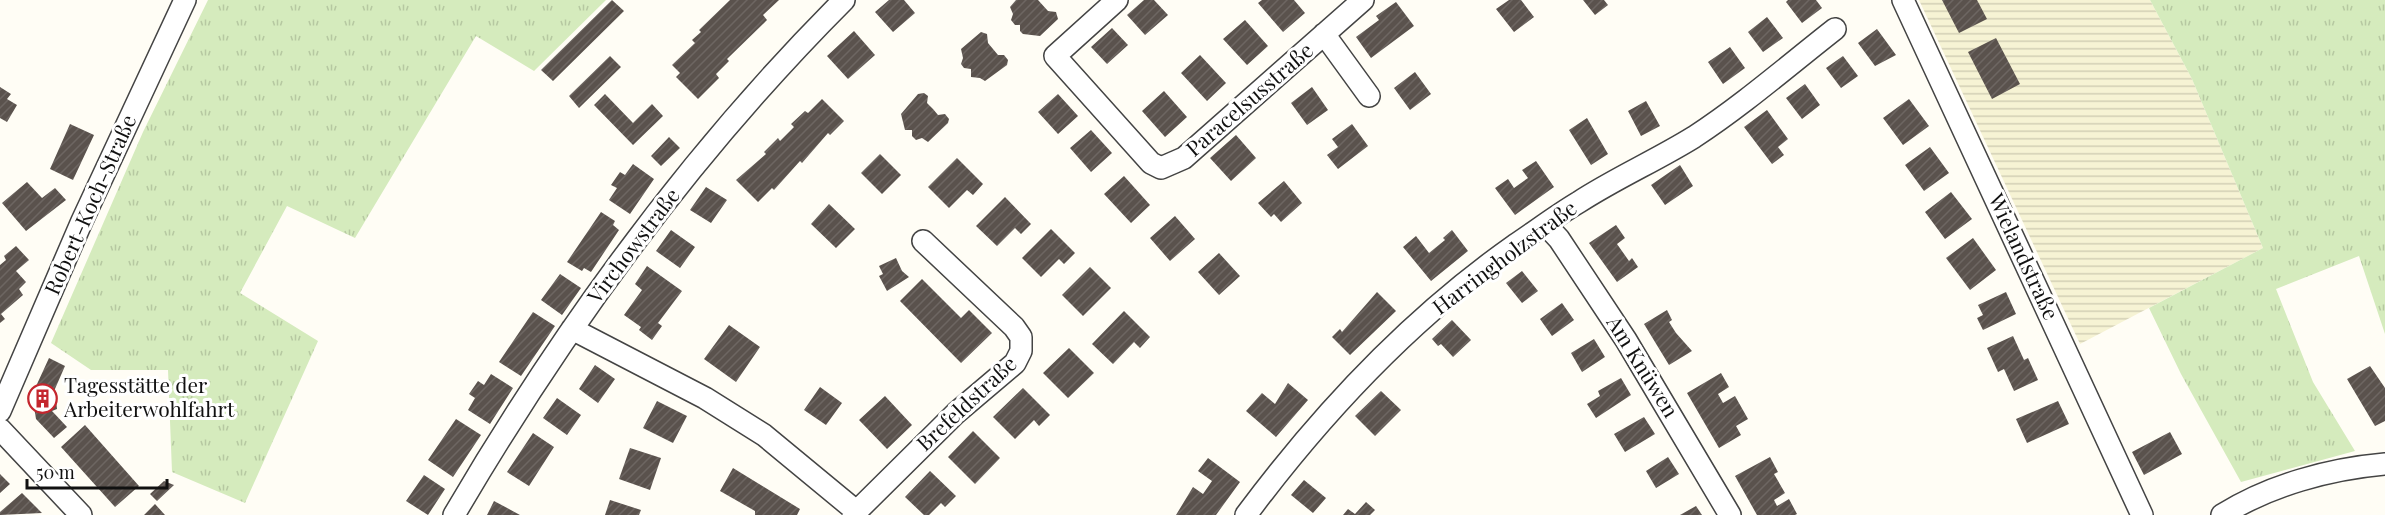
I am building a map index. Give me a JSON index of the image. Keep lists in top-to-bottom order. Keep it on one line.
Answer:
{"streets":{"street":["Paracelsusstraße","Robert-Koch-Straße","Virchowstraße","Wielandstraße","Harringholzstraße","Am Knüwen","Brefeldstraße"]},"crossings":[["Virchowstraße","Brefeldstraße"],["Harringholzstraße","Am Knüwen"]],"places":{"building":["Tagesstätte der Arbeiterwohlfahrt"]},"scale_bar":"50 m"}
